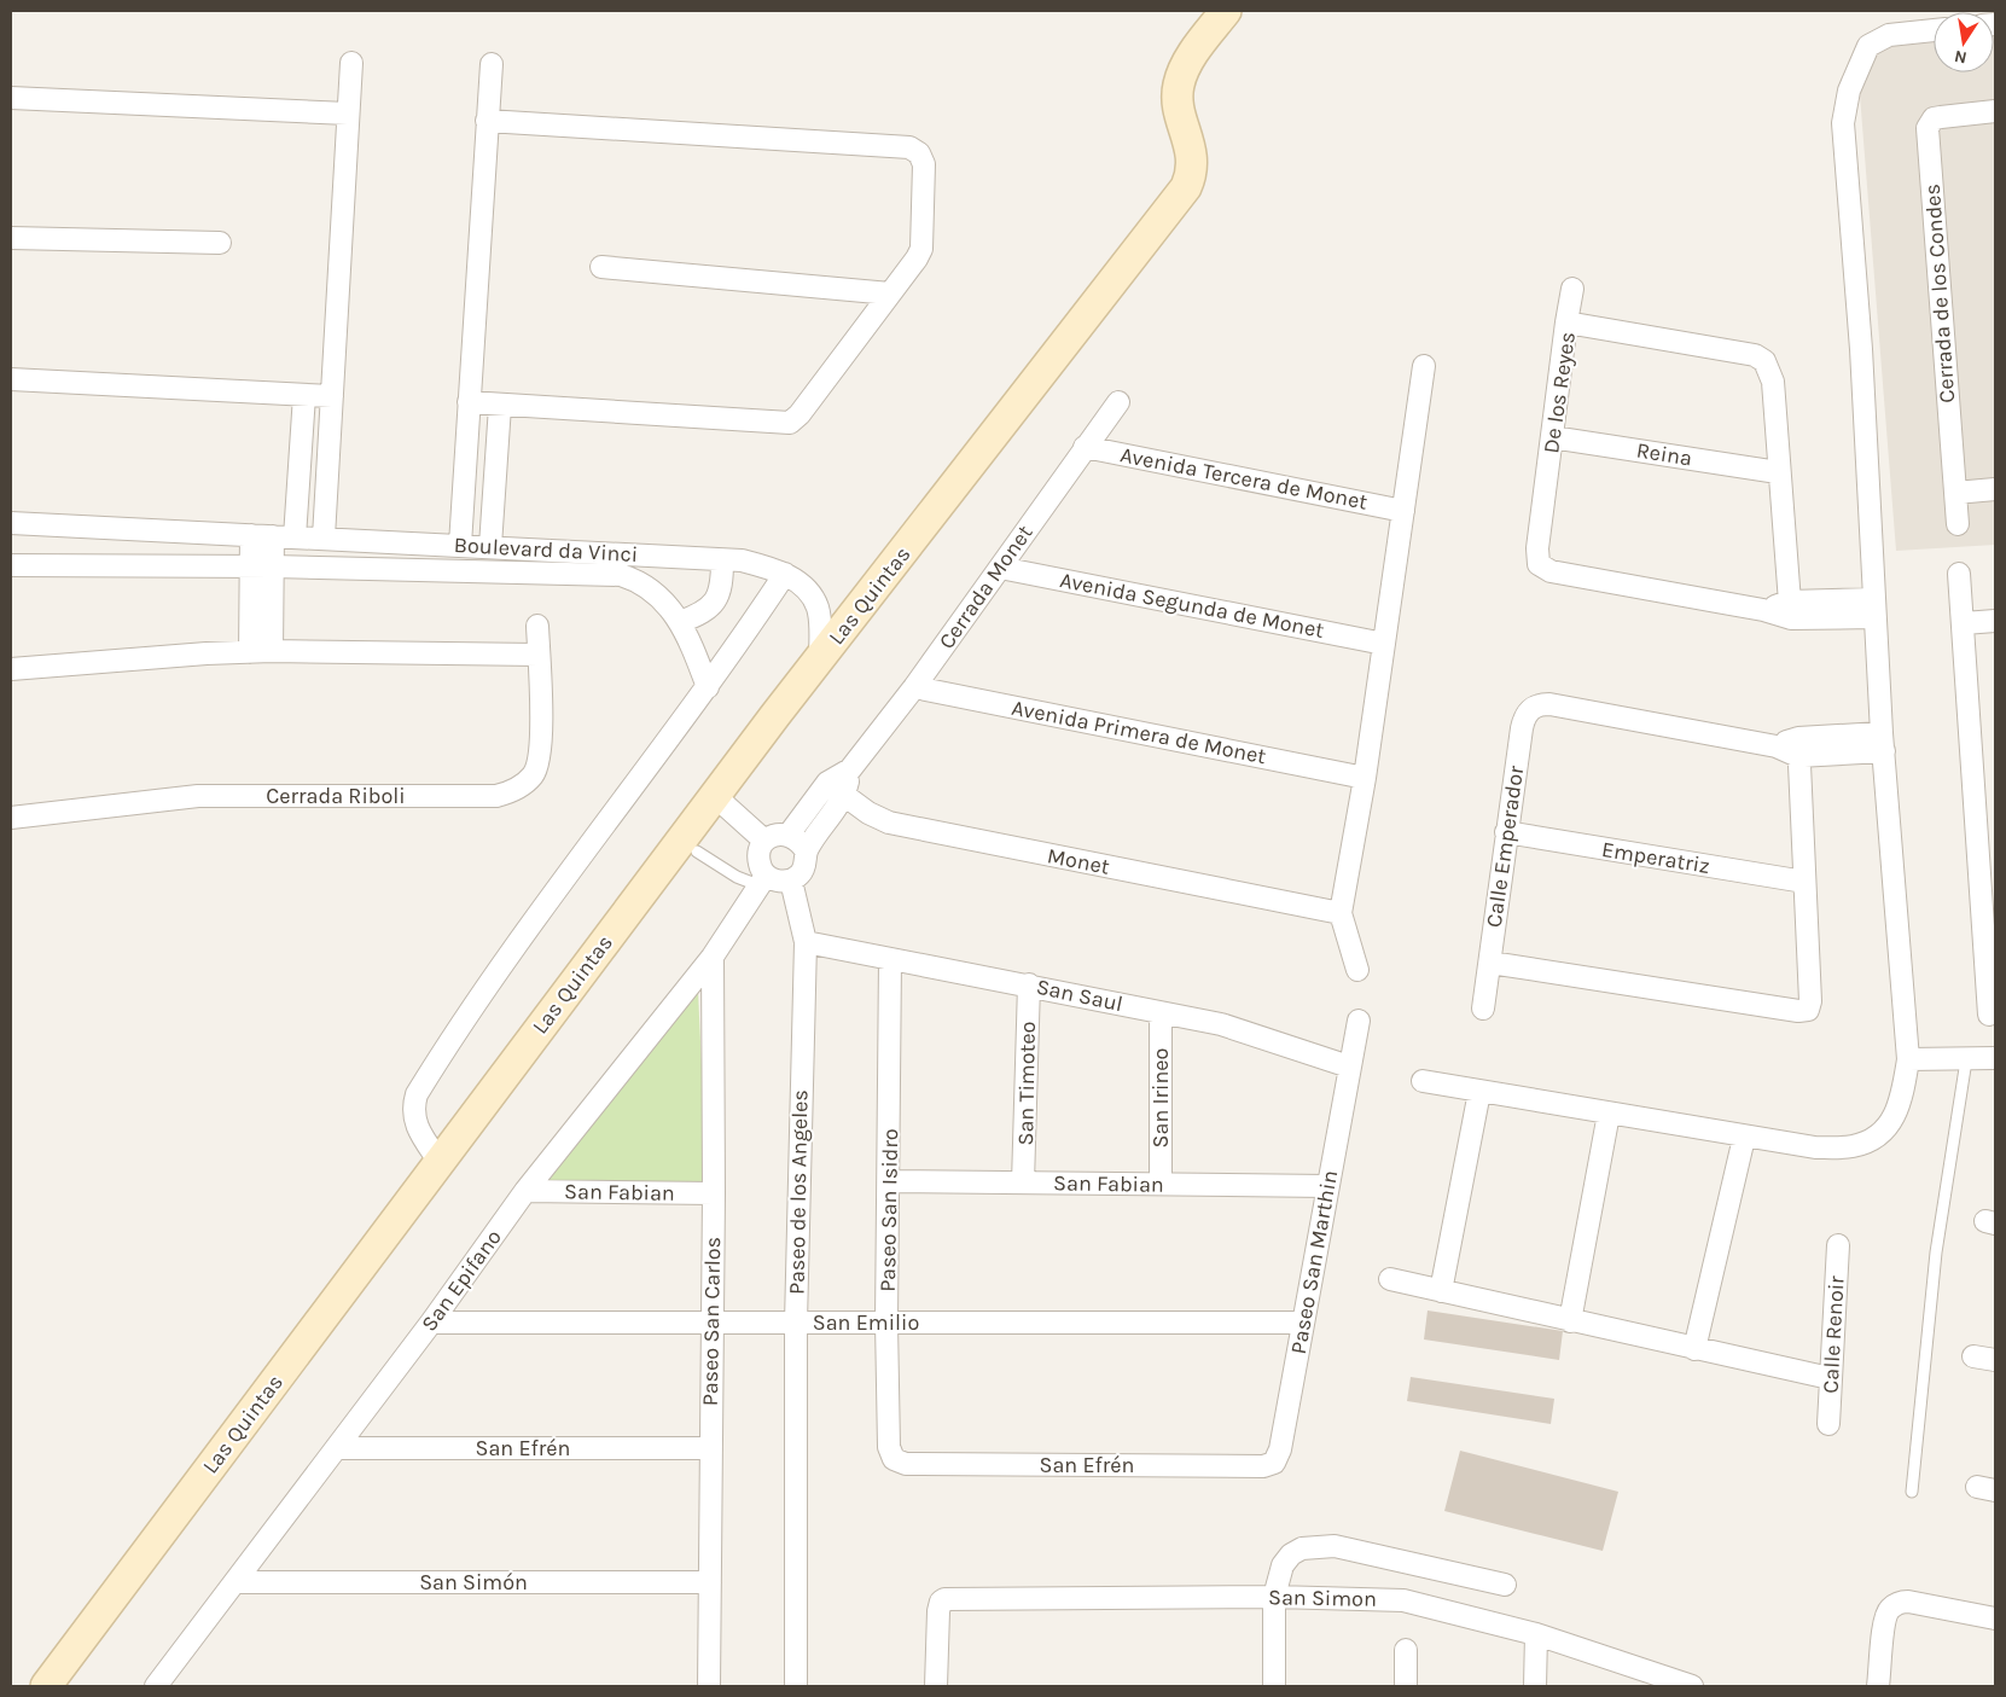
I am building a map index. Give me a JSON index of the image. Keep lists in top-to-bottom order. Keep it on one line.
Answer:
{"streets":{"street":["Cerrada de los Condes","De los Reyes","Reina","Avenida Tercera de Monet","Boulevard da Vinci","Cerrada Monet","Las Quintas","Avenida Segunda de Monet","Avenida Primera de Monet","Cerrada Riboli","Calle Emperador","Emperatriz","Monet","San Saul","San Timoteo","San Irineo","San Fabian","Paseo de los Angeles","Paseo San Isidro","Paseo San Marthin","San Epifano","Paseo San Carlos","San Emilio","Calle Renoir","San Efrén","San Simón","San Simon"]},"crossings":[["De los Reyes","Reina"],["Avenida Tercera de Monet","Cerrada Monet"],["Cerrada Monet","Avenida Segunda de Monet"],["Cerrada Monet","Avenida Primera de Monet"],["Cerrada Monet","Monet"],["Calle Emperador","Emperatriz"],["San Saul","San Timoteo"],["San Saul","San Irineo"],["San Saul","Paseo de los Angeles"],["San Saul","Paseo San Isidro"],["San Saul","Paseo San Marthin"],["San Timoteo","San Fabian"],["San Irineo","San Fabian"],["San Fabian","Paseo San Isidro"],["San Fabian","Paseo San Marthin"],["San Fabian","San Epifano"],["San Fabian","Paseo San Carlos"],["Paseo de los Angeles","San Epifano"],["Paseo de los Angeles","San Emilio"],["Paseo San Isidro","San Emilio"],["Paseo San Isidro","San Efrén"],["Paseo San Marthin","San Emilio"],["Paseo San Marthin","San Efrén"],["San Epifano","Paseo San Carlos"],["San Epifano","San Emilio"],["San Epifano","San Efrén"],["San Epifano","San Simón"],["Paseo San Carlos","San Emilio"],["Paseo San Carlos","San Efrén"],["Paseo San Carlos","San Simón"]],"north":"bottom"}
